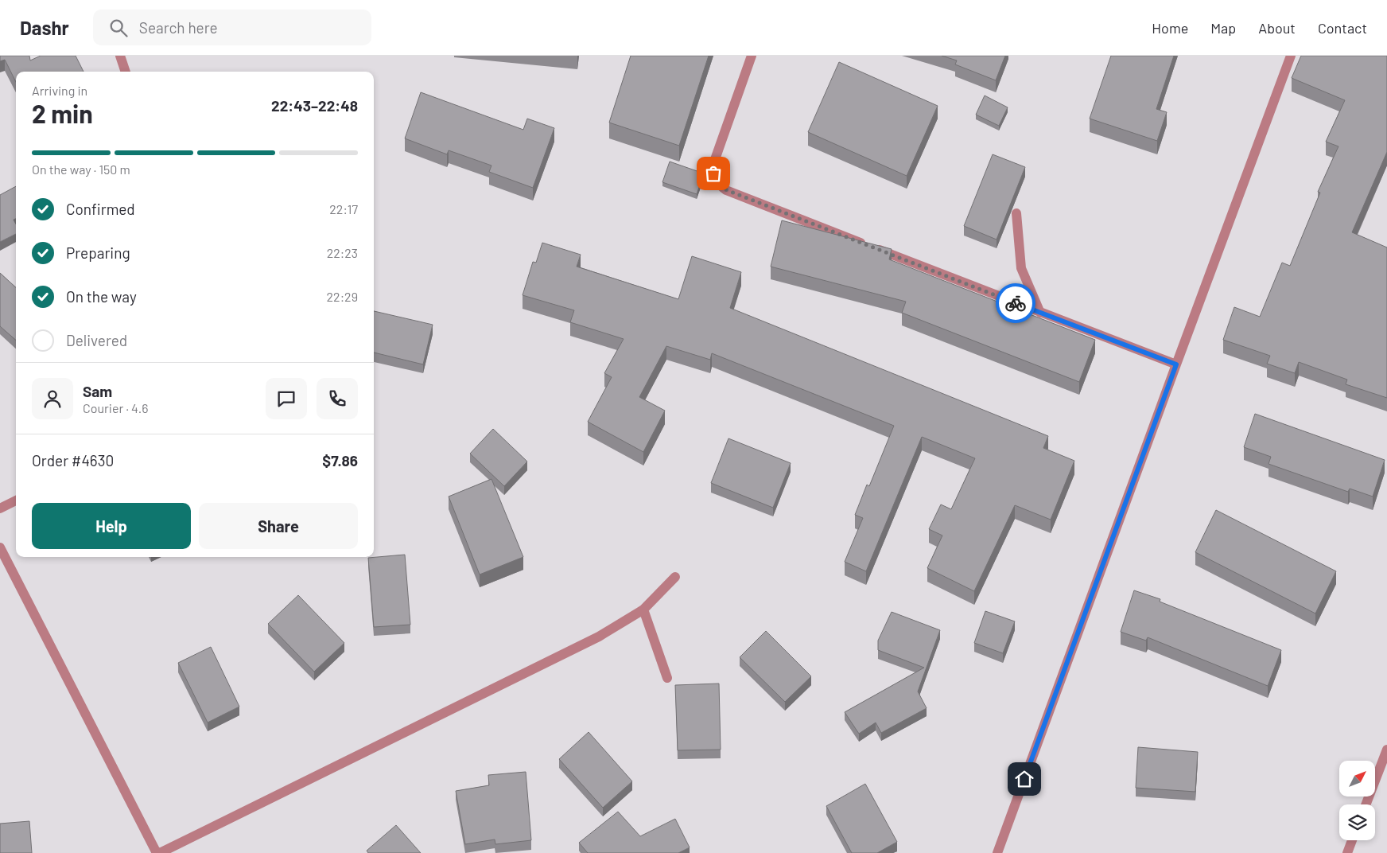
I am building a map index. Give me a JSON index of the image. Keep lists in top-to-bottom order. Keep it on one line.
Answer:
{"north":"top right","page":{"header":"Dashr","search":"Search here","nav":["Home","Map","About","Contact"],"heading":["2 min","Arriving in","22:43–22:48"],"panel":["Sam","Courier · 4.6","Order #4630","$7.86"],"bar":"On the way · 150 m","list":[["Confirmed","22:17"],["Preparing","22:23"],["On the way","22:29"],"Delivered"],"buttons":["Help","Share"]}}
